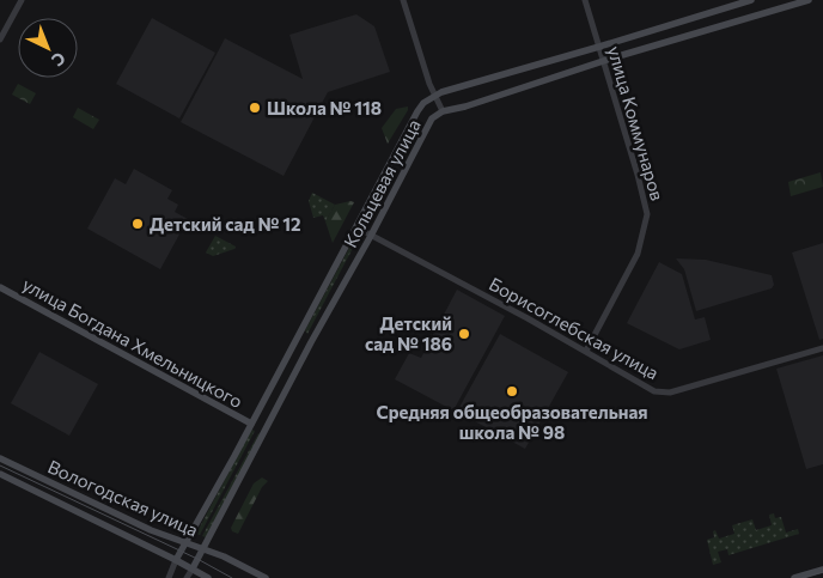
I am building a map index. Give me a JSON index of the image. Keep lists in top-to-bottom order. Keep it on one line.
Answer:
{"streets":{"main road":["Кольцевая улица","улица Богдана Хмельницкого","Вологодская улица"],"street":["улица Коммунаров","Борисоглебская улица"]},"crossings":[["улица Коммунаров","Кольцевая улица"],["улица Коммунаров","Борисоглебская улица"],["Кольцевая улица","Борисоглебская улица"],["Кольцевая улица","улица Богдана Хмельницкого"],["Кольцевая улица","Вологодская улица"]],"places":["Школа № 118","Детский сад № 12","Детский сад № 186","Средняя общеобразовательная школа № 98"],"north":"bottom right"}
